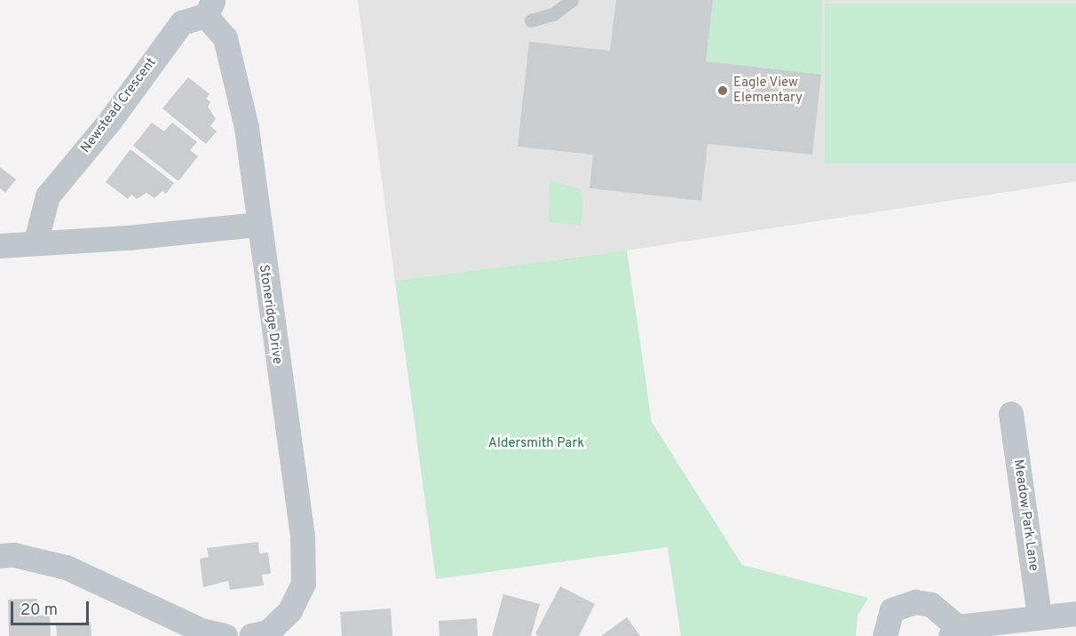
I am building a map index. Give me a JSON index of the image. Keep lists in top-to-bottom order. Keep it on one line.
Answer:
{"streets":{"street":["Newstead Crescent","Stoneridge Drive","Meadow Park Lane"]},"crossings":[["Newstead Crescent","Stoneridge Drive"]],"parks":["Aldersmith Park"],"places":["Eagle View Elementary"],"scale_bar":"20 m"}
